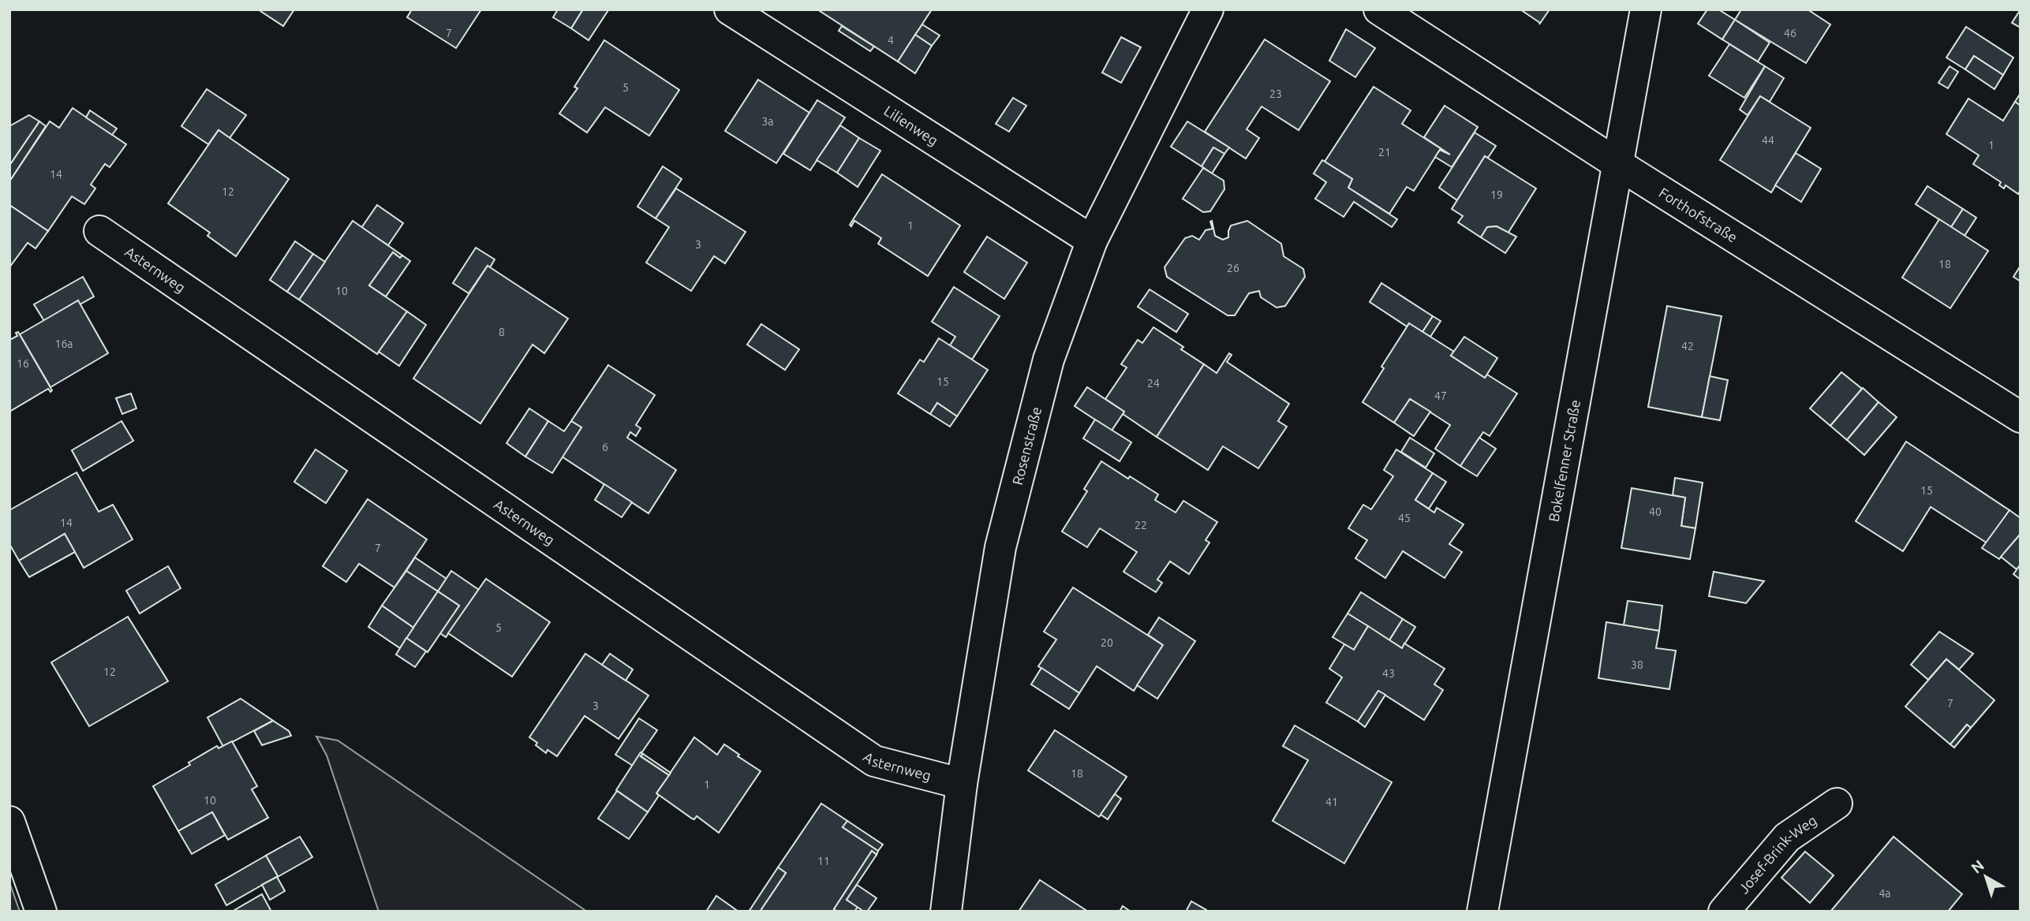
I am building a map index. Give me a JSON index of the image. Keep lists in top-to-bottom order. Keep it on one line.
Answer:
{"streets":{"street":["Lilienweg","Forthofstraße","Asternweg","Rosenstraße","Bokelfenner Straße","Josef-Brink-Weg"]},"crossings":[["Lilienweg","Rosenstraße"],["Forthofstraße","Bokelfenner Straße"],["Asternweg","Rosenstraße"]],"house_numbers":["7","46","4","5","23","3a","44","1","21","14","12","19","1","3","18","26","10","8","16a","42","16","15","24","47","6","15","40","45","14","22","7","5","20","38","12","43","7","3","18","1","10","41","11","4a"],"north":"top left"}
